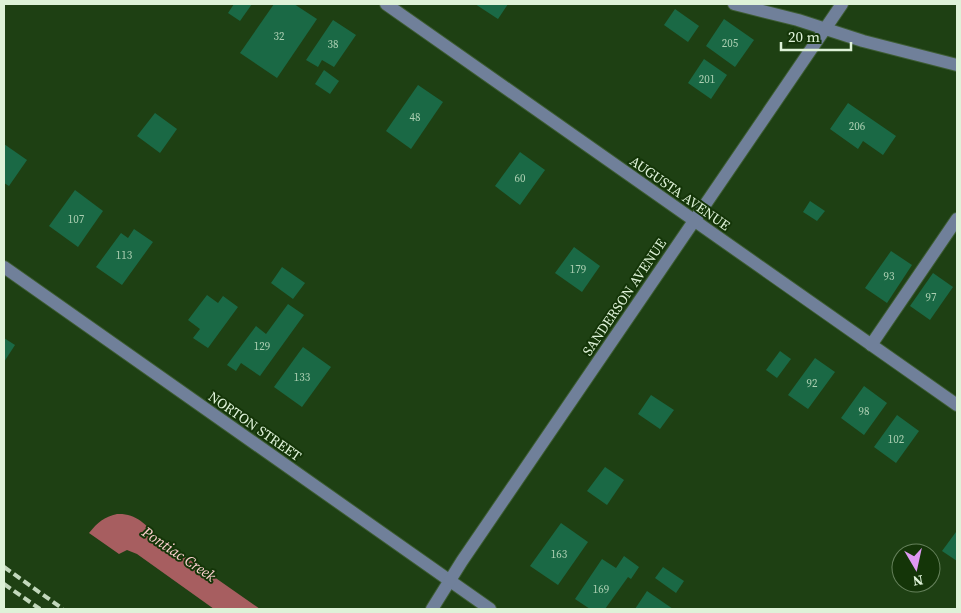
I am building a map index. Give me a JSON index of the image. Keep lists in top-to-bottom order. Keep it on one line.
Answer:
{"streets":{"street":["AUGUSTA AVENUE","SANDERSON AVENUE","NORTON STREET"]},"crossings":[["AUGUSTA AVENUE","SANDERSON AVENUE"],["SANDERSON AVENUE","NORTON STREET"]],"water":["Pontiac Creek"],"house_numbers":["32","205","38","201","48","206","60","107","113","179","93","97","129","133","92","98","102","163","169"],"scale_bar":"20 m","north":"bottom"}
